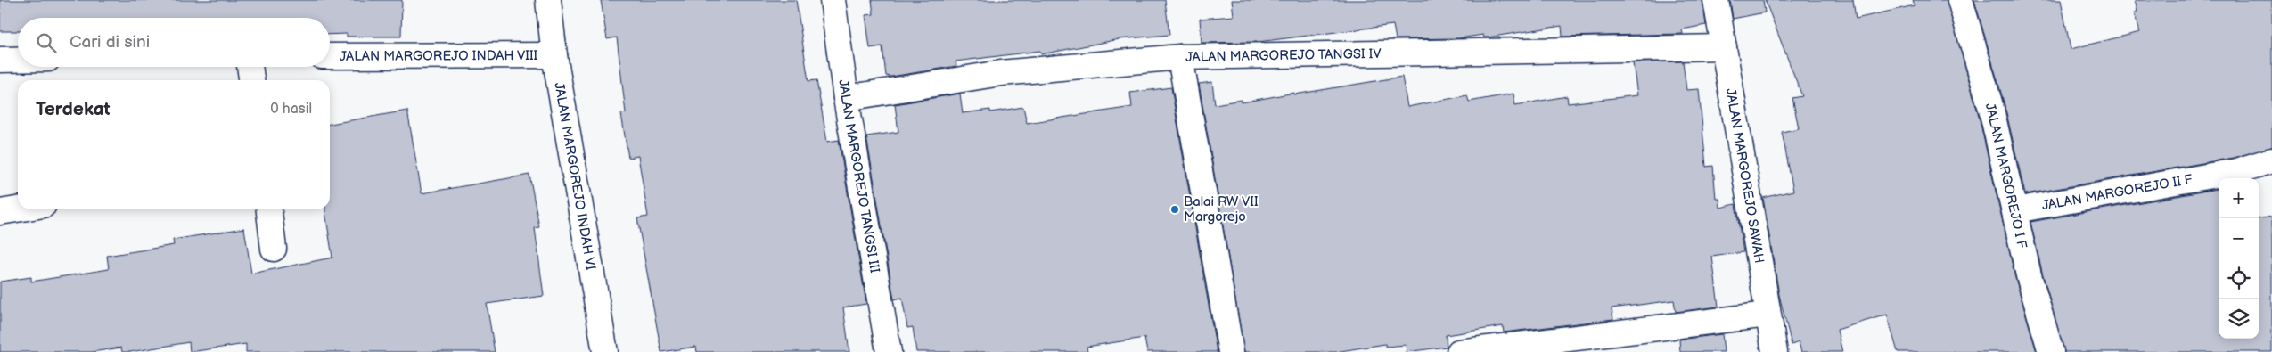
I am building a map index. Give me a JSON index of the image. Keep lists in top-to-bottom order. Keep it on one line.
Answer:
{"streets":{"street":["JALAN MARGOREJO TANGSI IV","JALAN MARGOREJO INDAH VIII","JALAN MARGOREJO I F","JALAN MARGOREJO INDAH VI","JALAN MARGOREJO TANGSI III","JALAN MARGOREJO SAWAH","JALAN MARGOREJO II F"]},"crossings":[["JALAN MARGOREJO TANGSI IV","JALAN MARGOREJO TANGSI III"],["JALAN MARGOREJO TANGSI IV","JALAN MARGOREJO SAWAH"],["JALAN MARGOREJO INDAH VIII","JALAN MARGOREJO INDAH VI"],["JALAN MARGOREJO I F","JALAN MARGOREJO II F"]],"places":["Balai RW VII Margorejo"],"page":{"search":"Cari di sini","heading":["Terdekat","0 hasil"],"map_buttons":["+","−"]}}
